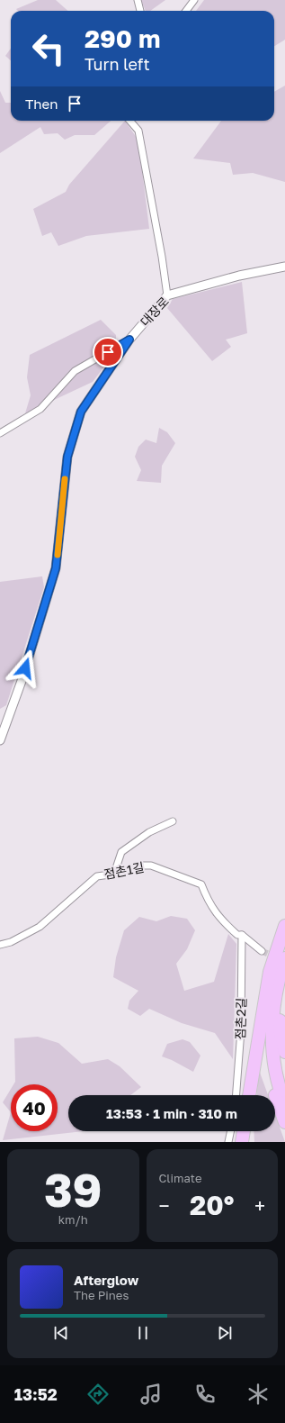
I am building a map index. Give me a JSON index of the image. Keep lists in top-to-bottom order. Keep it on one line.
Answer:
{"streets":{"street":["대장로","점촌1길","점촌2길"]},"crossings":[["점촌1길","점촌2길"]],"page":{"turn":["290 m","Turn left"],"then":"Then","limit":"40","trip":"13:53 · 1 min · 310 m","tile":[["39","km/h"],"Climate"],"heat":["−","20°","+"],"song":["Afterglow","The Pines"],"tabs":"13:52"}}
